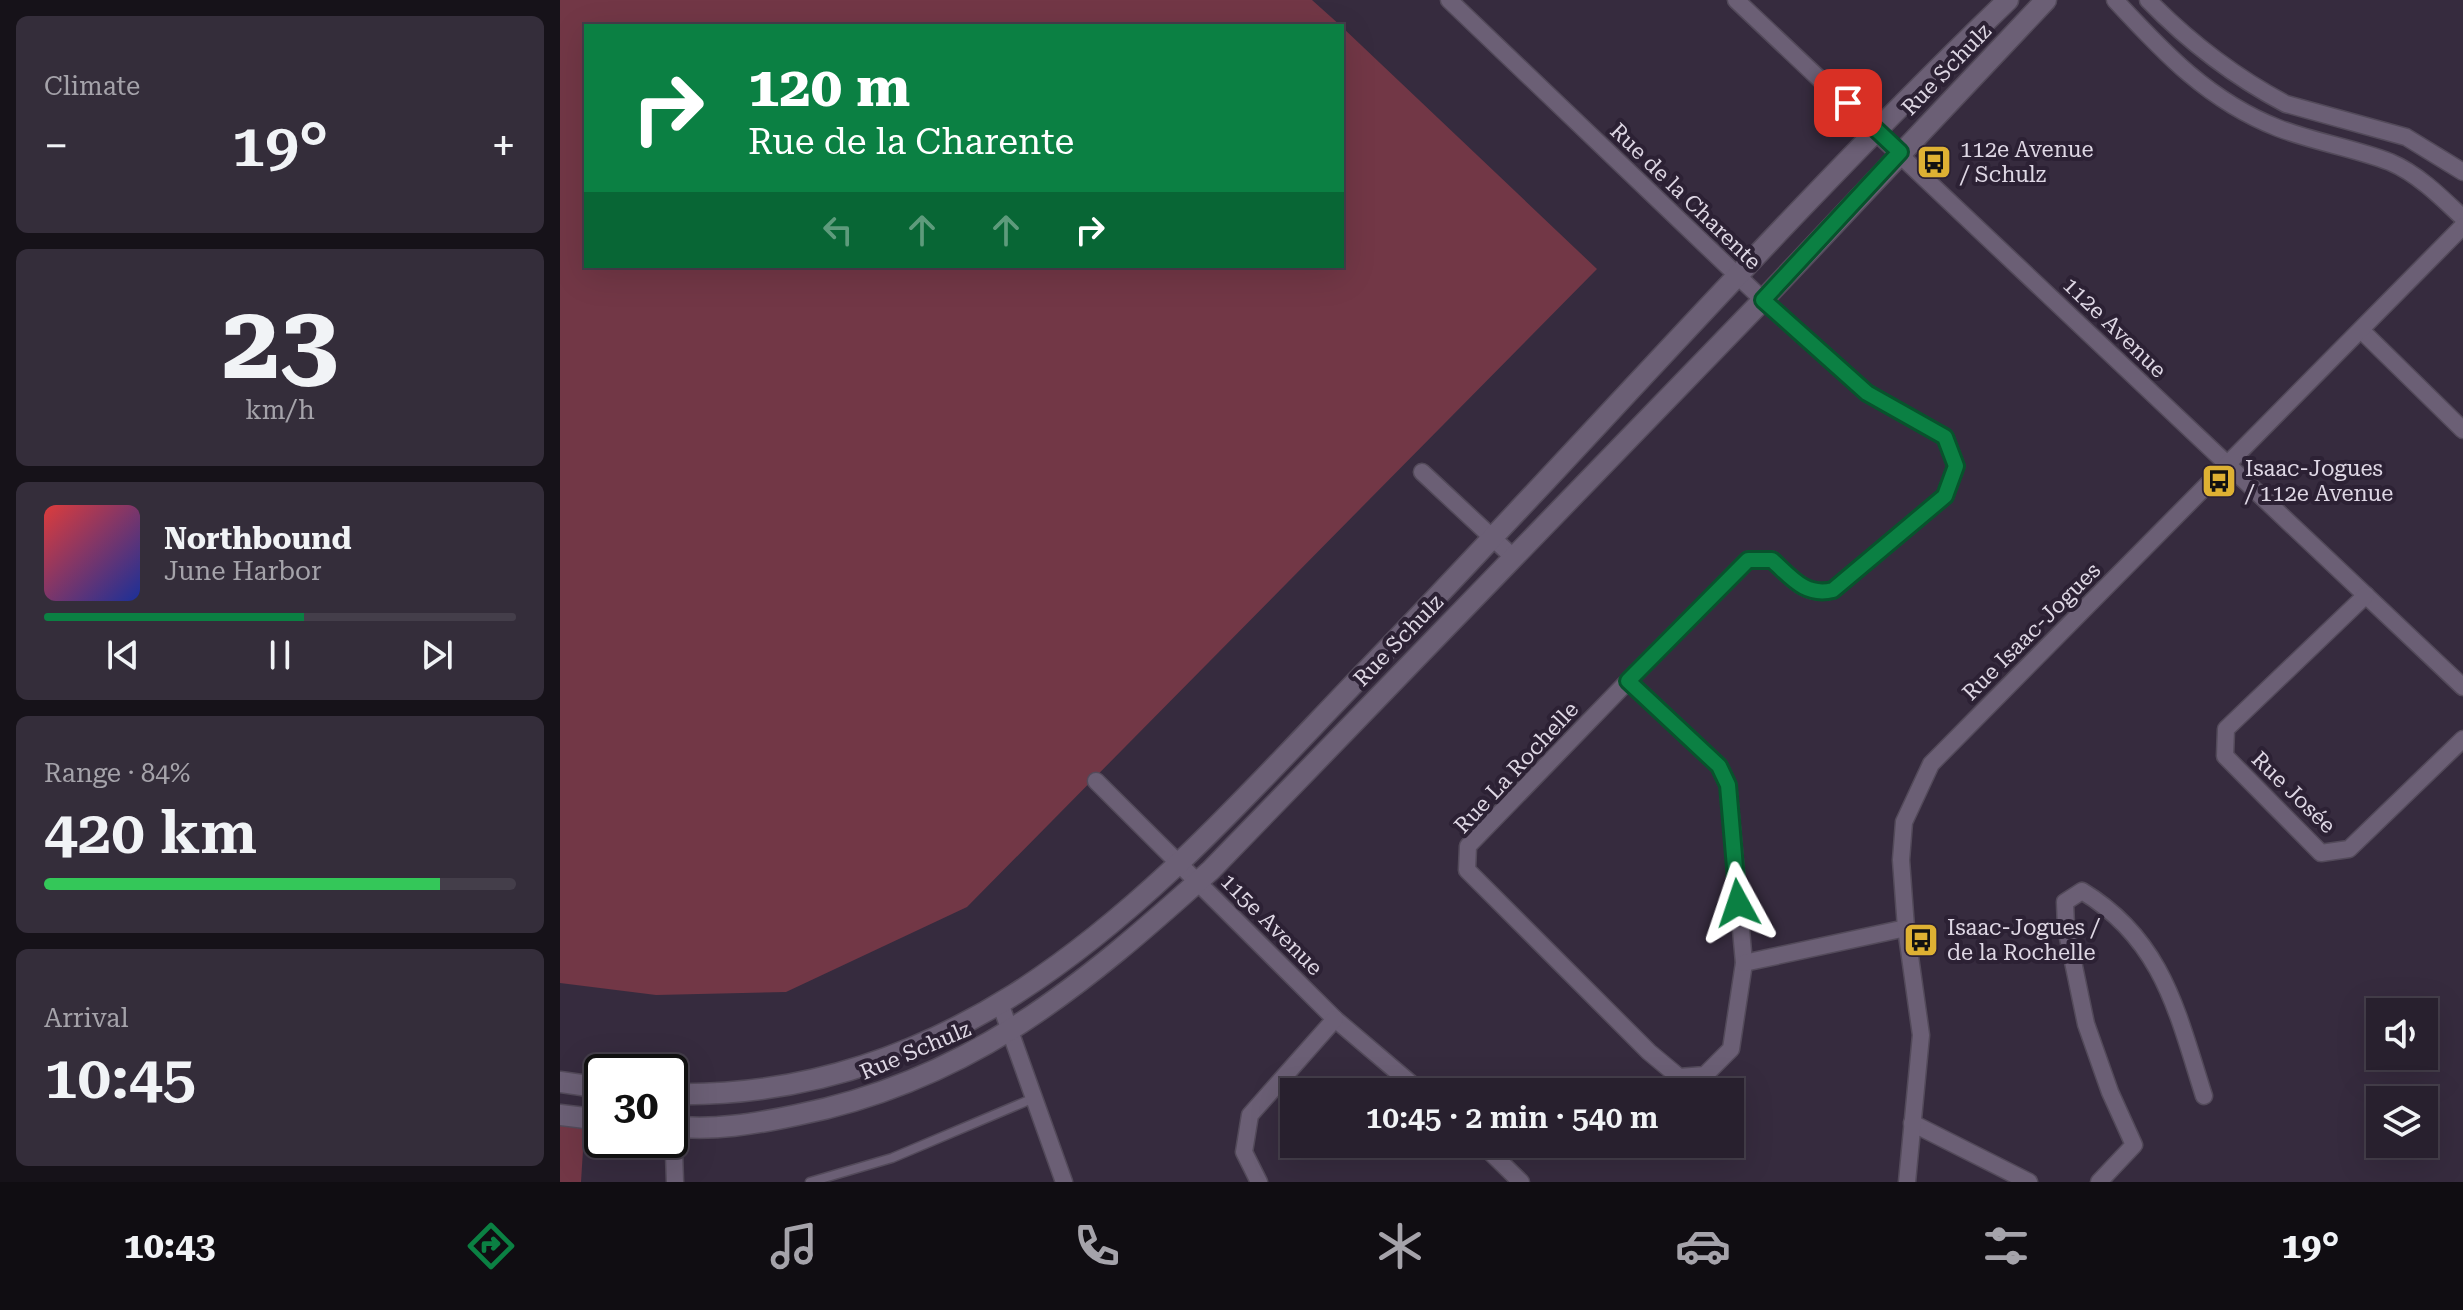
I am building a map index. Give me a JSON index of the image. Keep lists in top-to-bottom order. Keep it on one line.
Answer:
{"streets":{"street":["Rue Schulz","Rue de la Charente","112e Avenue","Rue Isaac-Jogues","Rue La Rochelle","Rue Josée","115e Avenue"]},"crossings":[["Rue Schulz","Rue de la Charente"],["Rue Schulz","112e Avenue"],["Rue Schulz","115e Avenue"],["Rue de la Charente","Rue La Rochelle"],["112e Avenue","Rue Isaac-Jogues"],["112e Avenue","Rue Josée"]],"places":{"bus stop":["112e Avenue / Schulz","Isaac-Jogues / 112e Avenue","Isaac-Jogues / de la Rochelle"]},"page":{"tile":["Climate",["23","km/h"],["Range · 84%","420 km"],["Arrival","10:45"]],"turn":["120 m","Rue de la Charente"],"heat":["−","19°","+"],"song":["Northbound","June Harbor"],"limit":"30","trip":"10:45 · 2 min · 540 m","tabs":["10:43","19°"]}}
